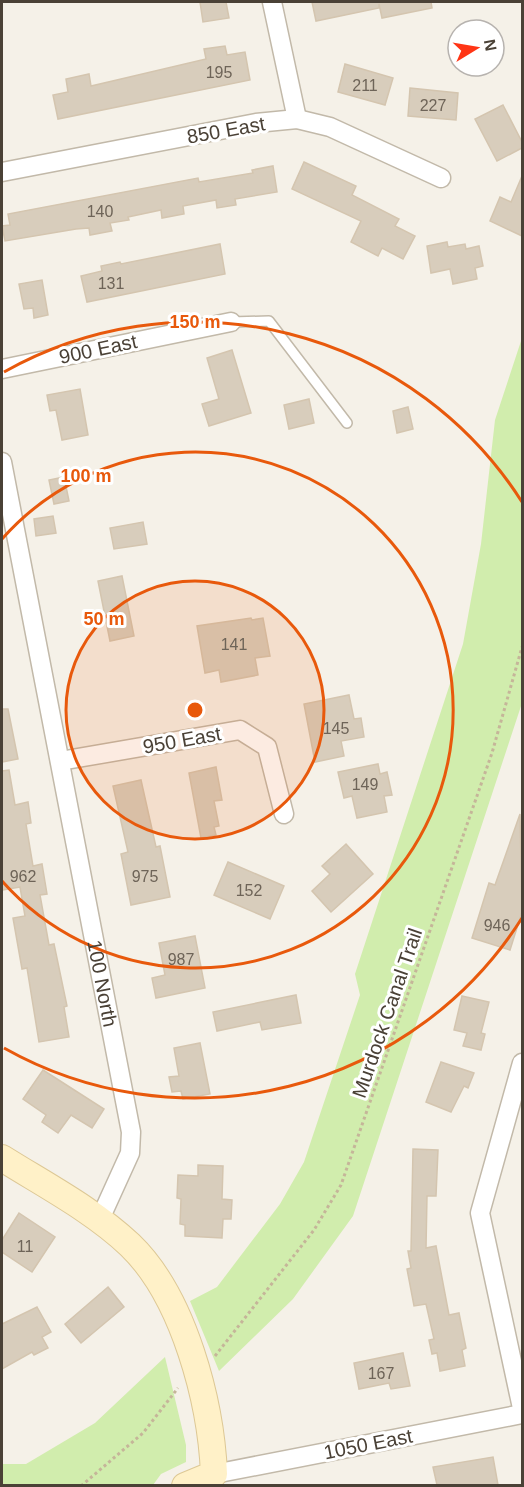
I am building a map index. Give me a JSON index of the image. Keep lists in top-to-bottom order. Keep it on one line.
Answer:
{"streets":{"street":["850 East","900 East","950 East","100 North","1050 East"],"path":["Murdock Canal Trail"]},"crossings":[["950 East","100 North"]],"house_numbers":["195","211","227","140","131","141","145","149","962","975","152","946","987","11","167"],"north":"right","rings":["150 m","100 m","50 m"]}
